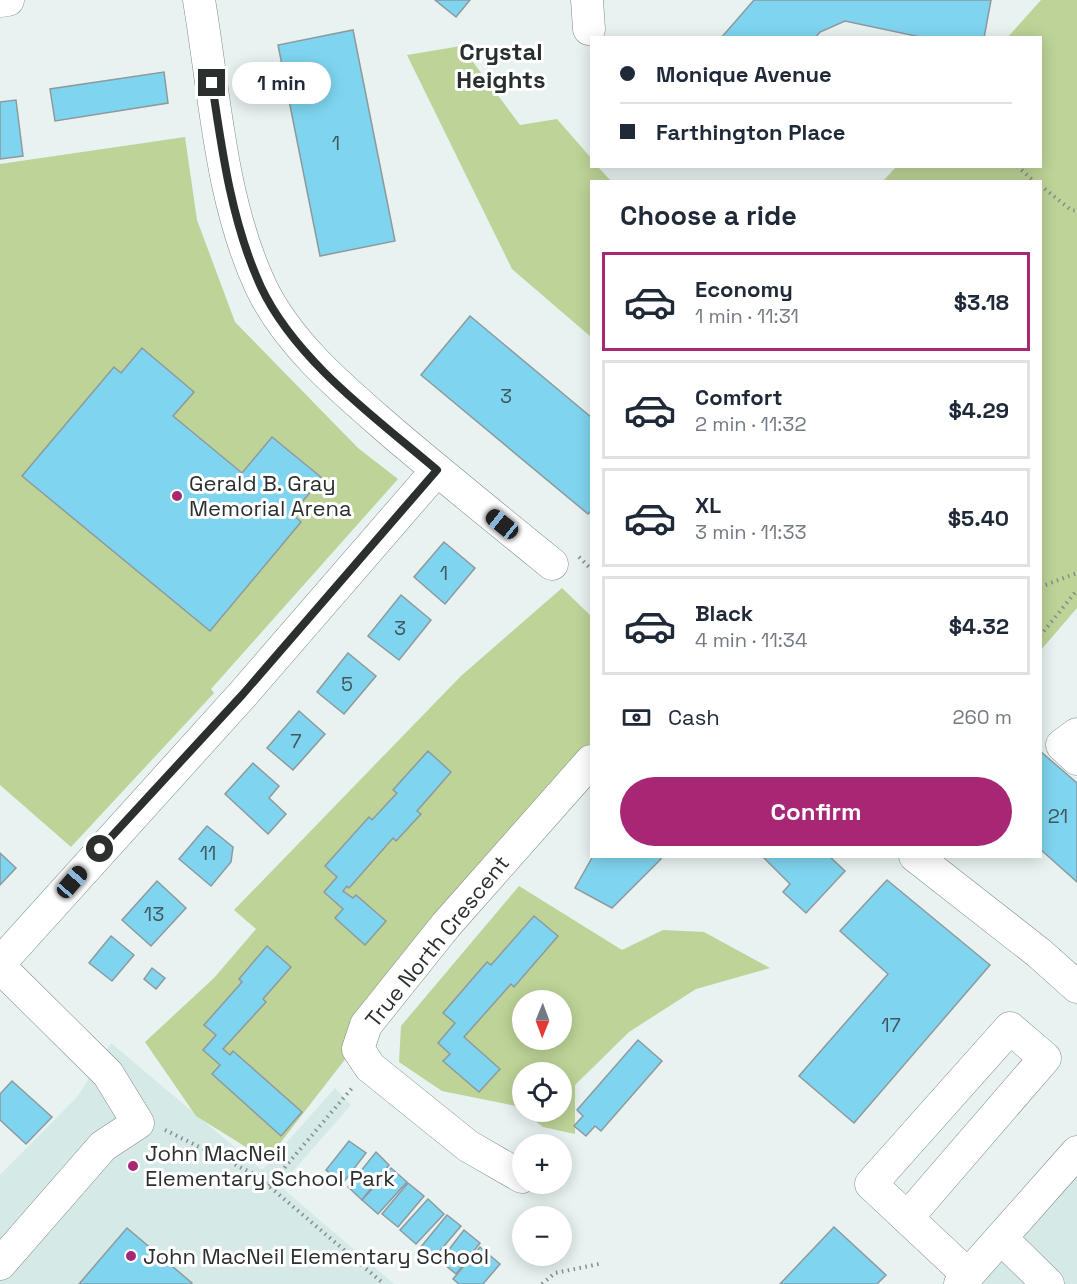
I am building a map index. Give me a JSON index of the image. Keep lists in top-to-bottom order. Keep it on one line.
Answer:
{"streets":{"street":["True North Crescent"]},"districts":["Crystal Heights"],"places":["Gerald B. Gray Memorial Arena","John MacNeil Elementary School Park","John MacNeil Elementary School"],"house_numbers":["1","3","1","3","5","7","21","11","13","17"],"north":"bottom","page":{"banner":["Monique Avenue","Farthington Place"],"bubble":"1 min","heading":"Choose a ride","list":[{"name":"Economy","note":"1 min · 11:31","value":"$3.18"},{"name":"Comfort","note":"2 min · 11:32","value":"$4.29"},{"name":"XL","note":"3 min · 11:33","value":"$5.40"},{"name":"Black","note":"4 min · 11:34","value":"$4.32"}],"pay":["Cash","260 m"],"buttons":"Confirm","map_buttons":["+","−"]}}
